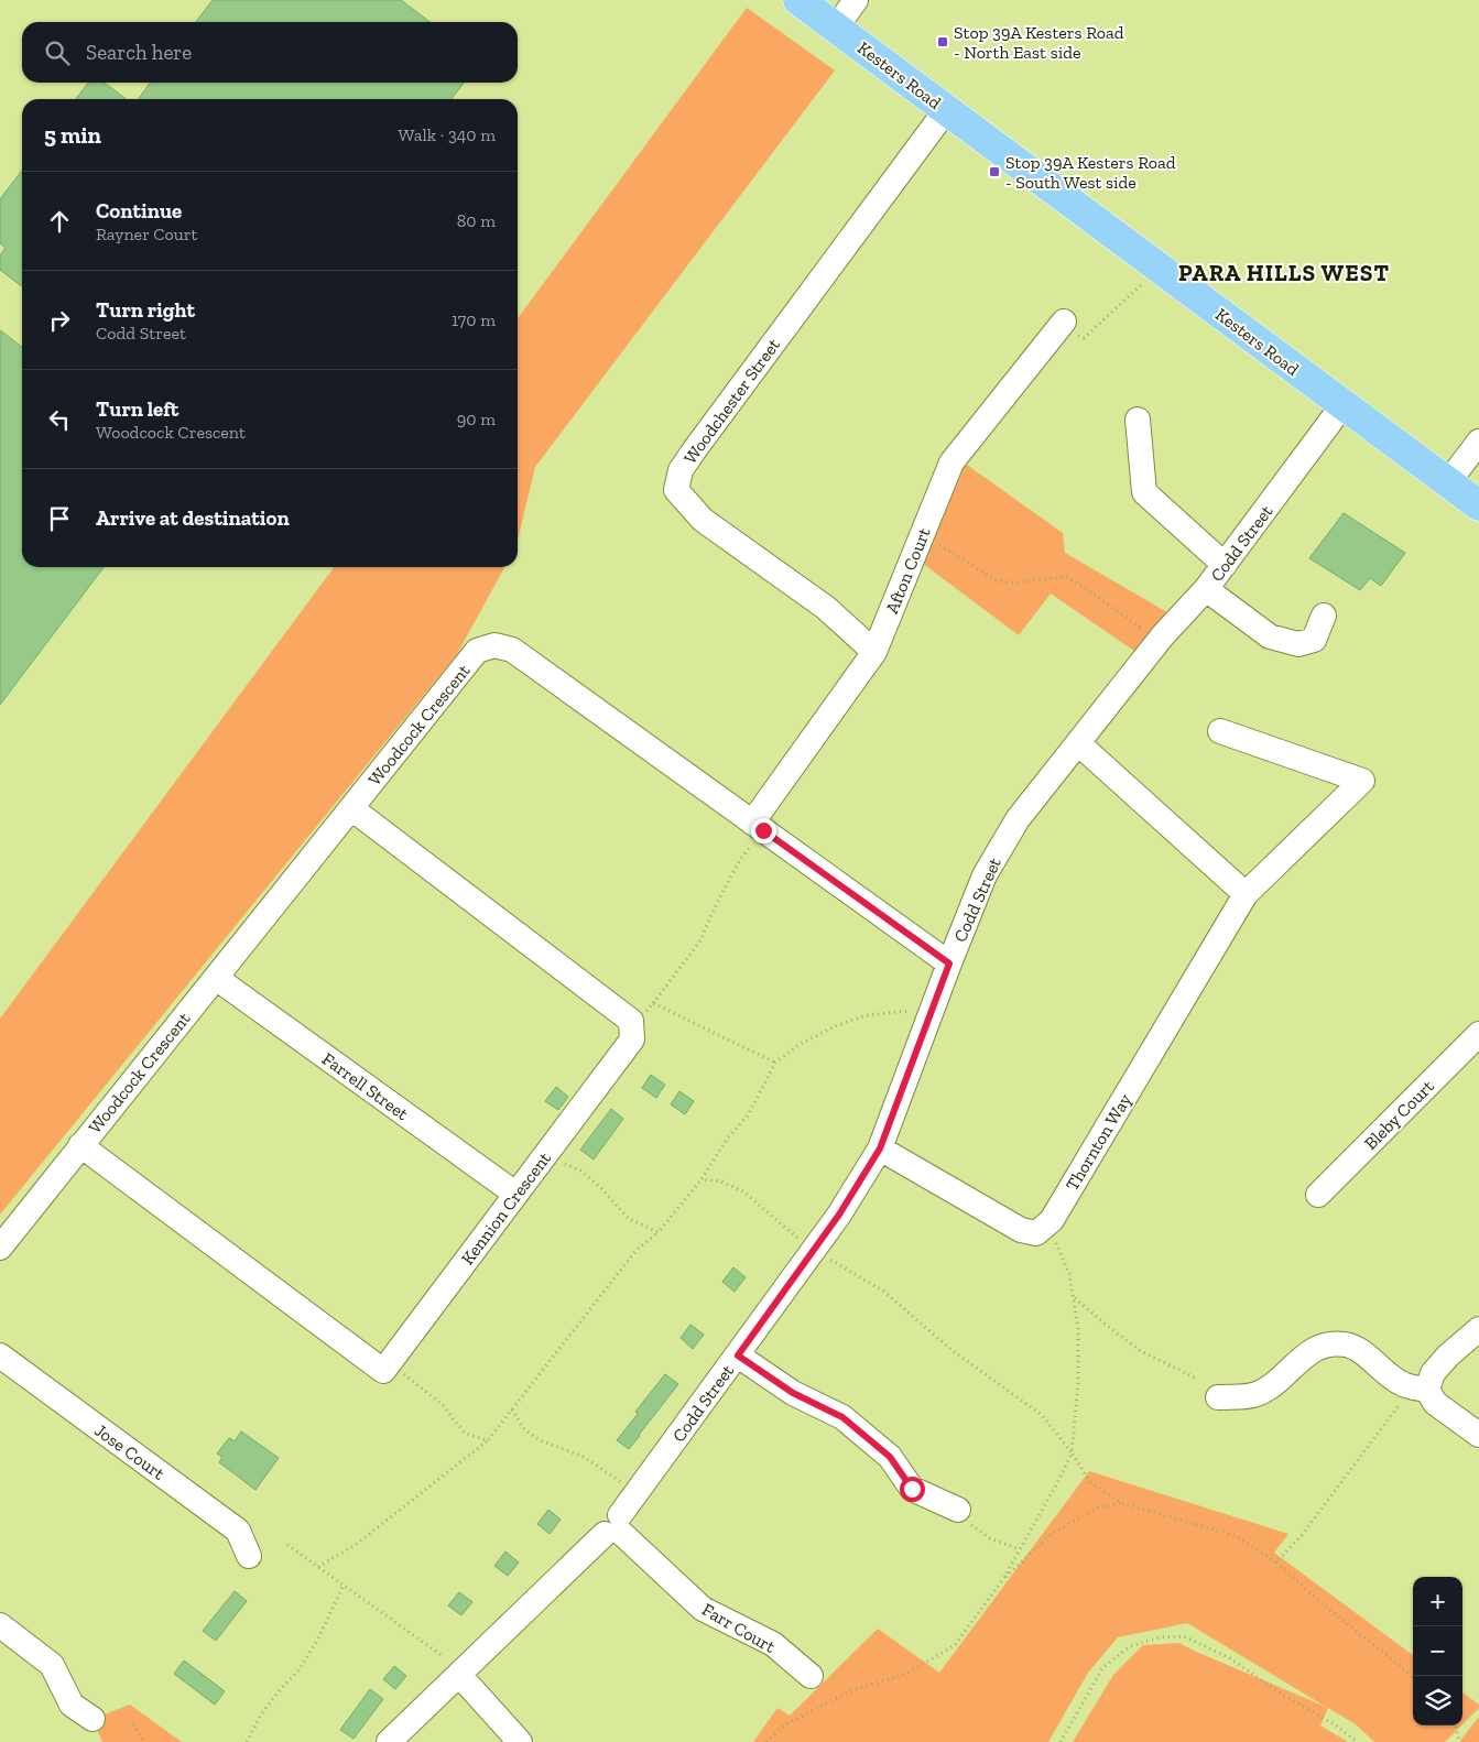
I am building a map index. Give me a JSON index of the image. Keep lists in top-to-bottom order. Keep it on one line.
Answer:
{"streets":{"main road":["Kesters Road"],"street":["Woodchester Street","Codd Street","Afton Court","Woodcock Crescent","Farrell Street","Bleby Court","Thornton Way","Kennion Crescent","Jose Court","Farr Court"]},"crossings":[["Kesters Road","Woodchester Street"],["Kesters Road","Codd Street"],["Woodchester Street","Afton Court"],["Codd Street","Woodcock Crescent"],["Codd Street","Thornton Way"],["Codd Street","Farr Court"],["Afton Court","Woodcock Crescent"],["Woodcock Crescent","Farrell Street"],["Woodcock Crescent","Kennion Crescent"],["Farrell Street","Kennion Crescent"]],"districts":["PARA HILLS WEST"],"places":{"transit":["Stop 39A Kesters Road - North East side","Stop 39A Kesters Road - South West side"]},"page":{"search":"Search here","heading":["5 min","Walk · 340 m"],"list":[["Continue","Rayner Court","80 m"],["Turn right","Codd Street","170 m"],["Turn left","Woodcock Crescent","90 m"],"Arrive at destination"],"map_buttons":["+","−"]}}
